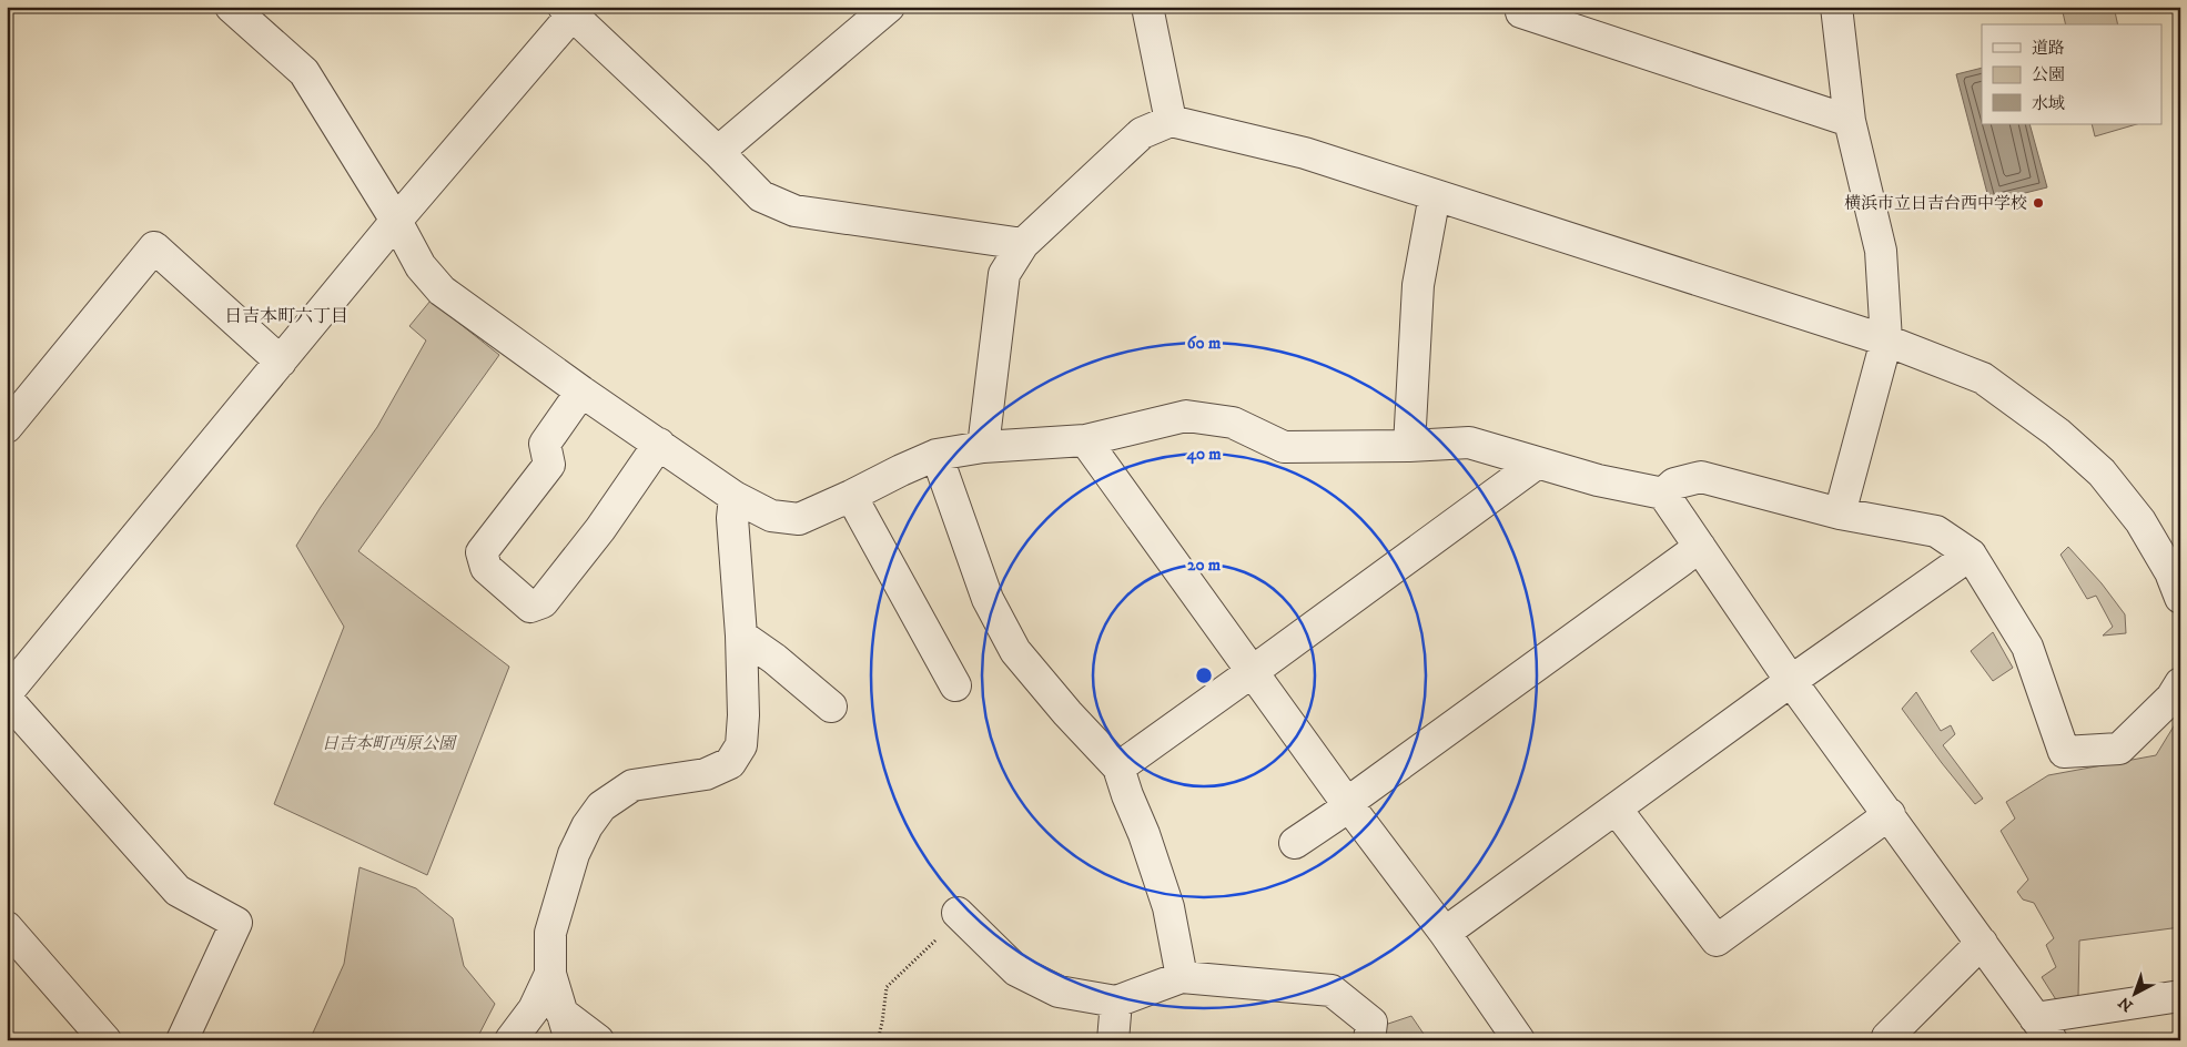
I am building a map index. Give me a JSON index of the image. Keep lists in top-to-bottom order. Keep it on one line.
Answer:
{"districts":["日吉本町六丁目"],"parks":["日吉本町西原公園"],"places":["横浜市立日吉台西中学校"],"legend":["道路","公園","水域"],"north":"bottom left","rings":["60 m","40 m","20 m"]}
